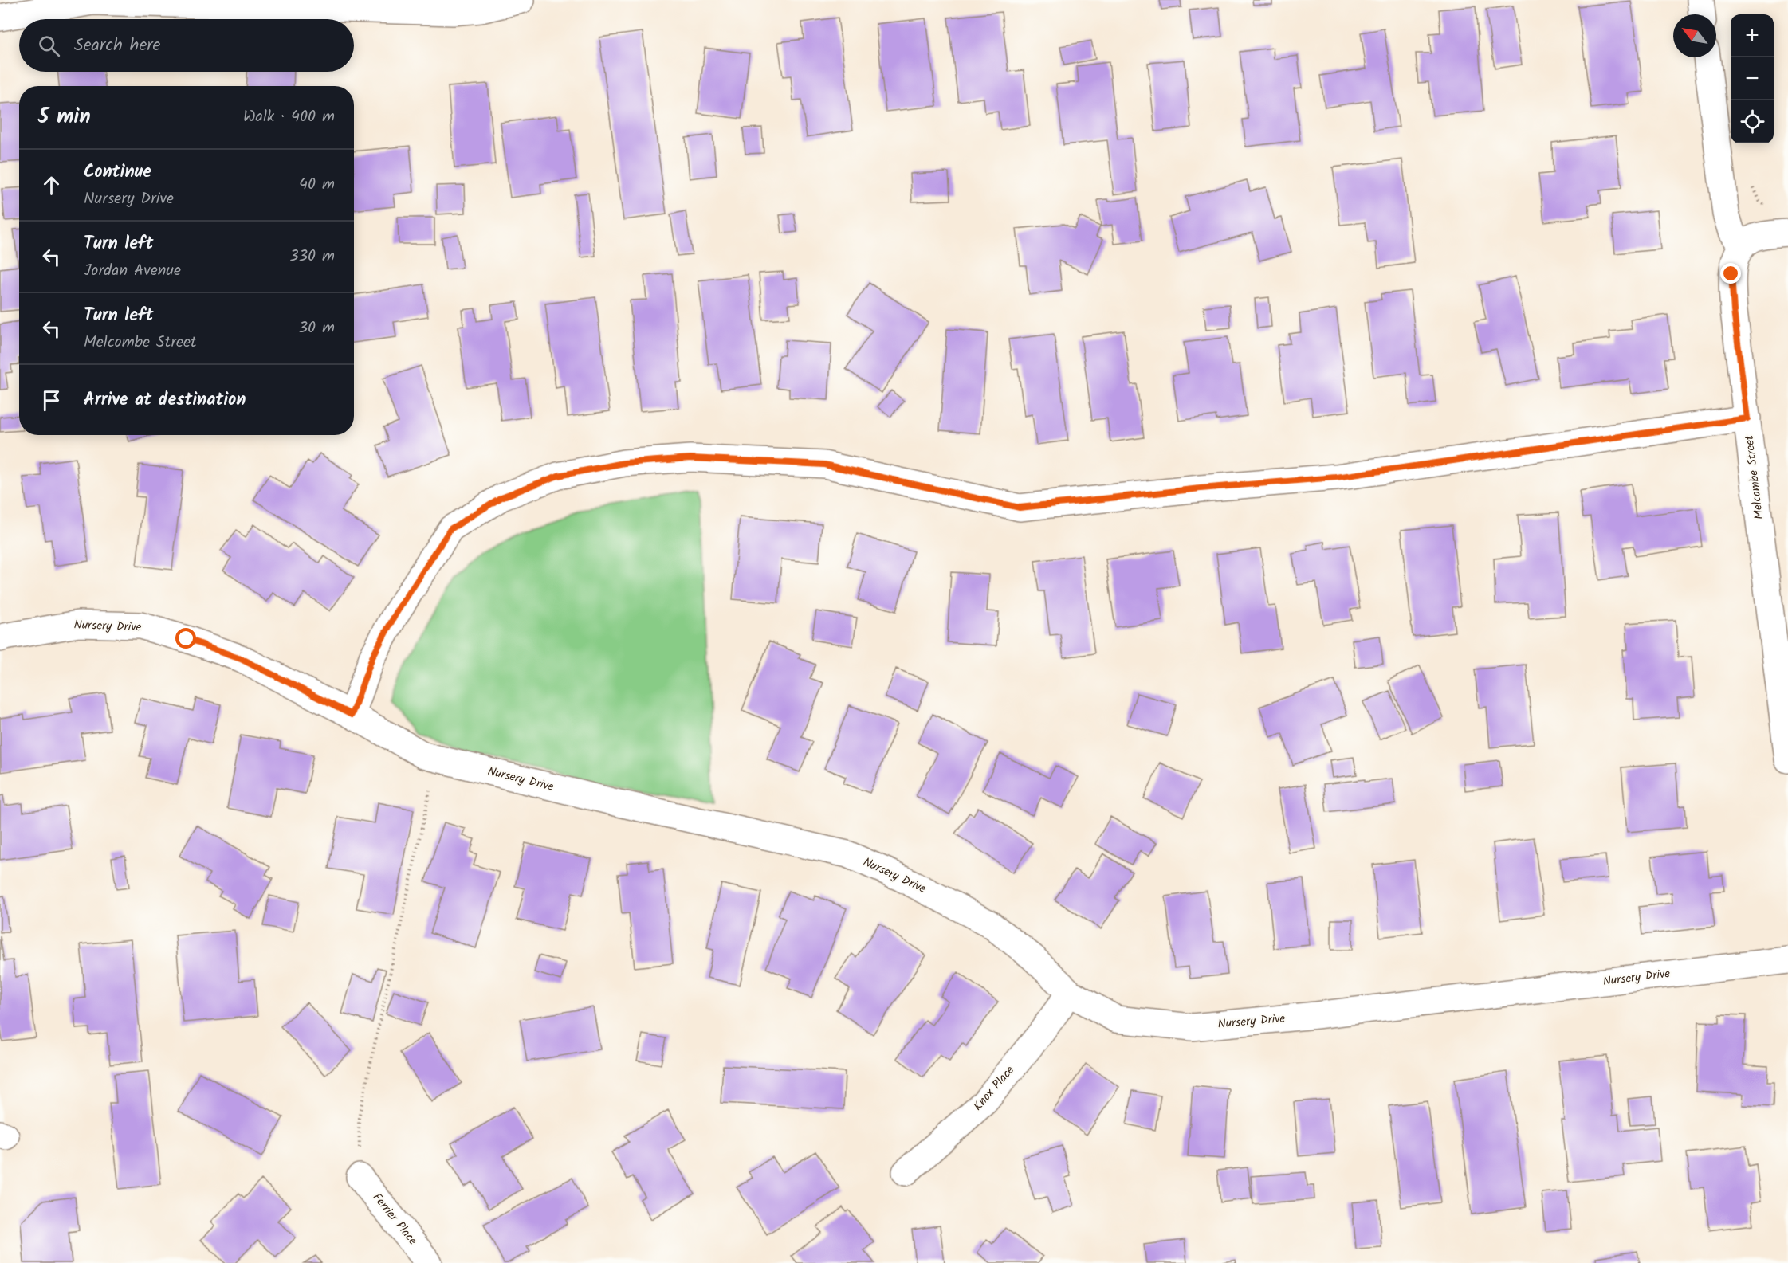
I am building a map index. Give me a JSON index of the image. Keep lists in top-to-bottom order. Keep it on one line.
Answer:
{"streets":{"street":["Melcombe Street","Nursery Drive","Knox Place","Ferrier Place"]},"crossings":[["Nursery Drive","Knox Place"]],"north":"top left","page":{"map_buttons":["+","−"],"search":"Search here","heading":["5 min","Walk · 400 m"],"list":[["Continue","Nursery Drive","40 m"],["Turn left","Jordan Avenue","330 m"],["Turn left","Melcombe Street","30 m"],"Arrive at destination"]}}
